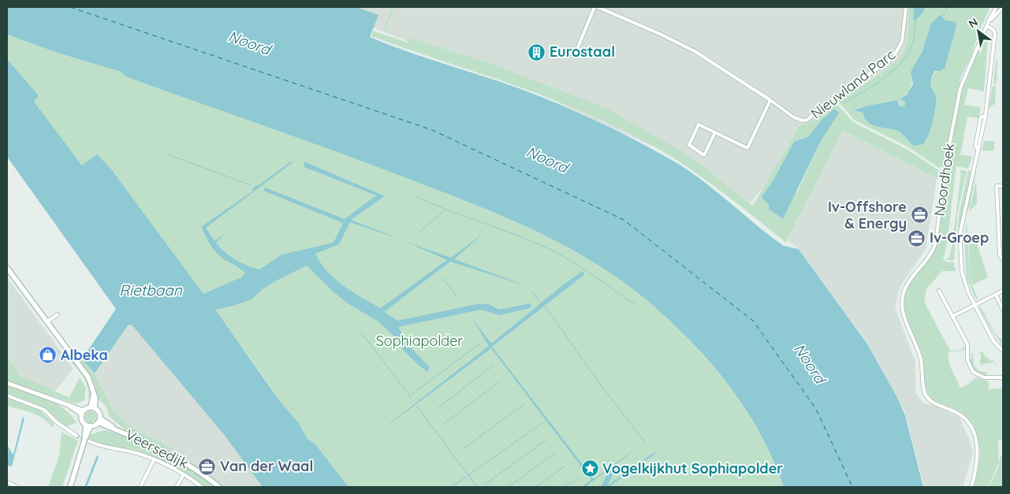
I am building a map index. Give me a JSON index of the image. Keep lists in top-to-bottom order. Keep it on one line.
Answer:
{"streets":{"main road":["Veersedijk"],"street":["Nieuwland Parc","Noordhoek"]},"water":["Noord","Rietbaan"],"parks":["Sophiapolder"],"places":{"building":["Eurostaal"],"office":["Iv-Offshore & Energy","Iv-Groep","Van der Waal"],"shop":["Albeka"],"place":["Vogelkijkhut Sophiapolder"]},"north":"top left"}
